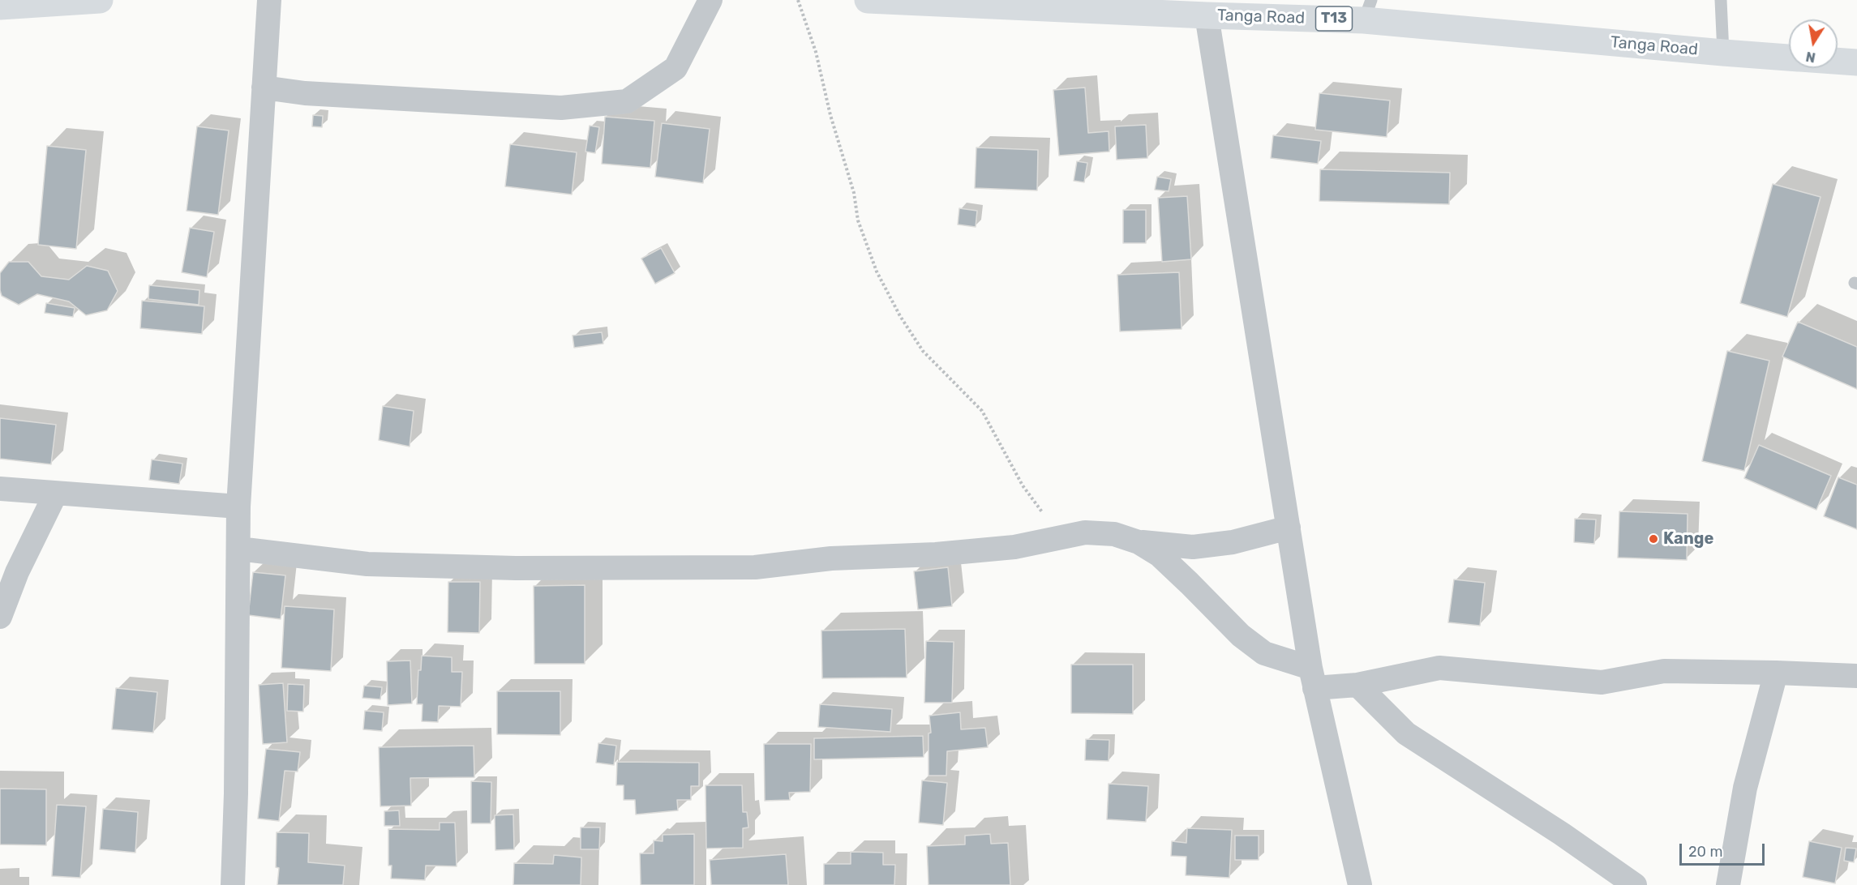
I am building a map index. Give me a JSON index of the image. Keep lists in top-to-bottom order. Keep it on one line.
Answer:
{"streets":{"highway":["Tanga Road","T13"]},"places":["Kange"],"scale_bar":"20 m","north":"bottom"}
